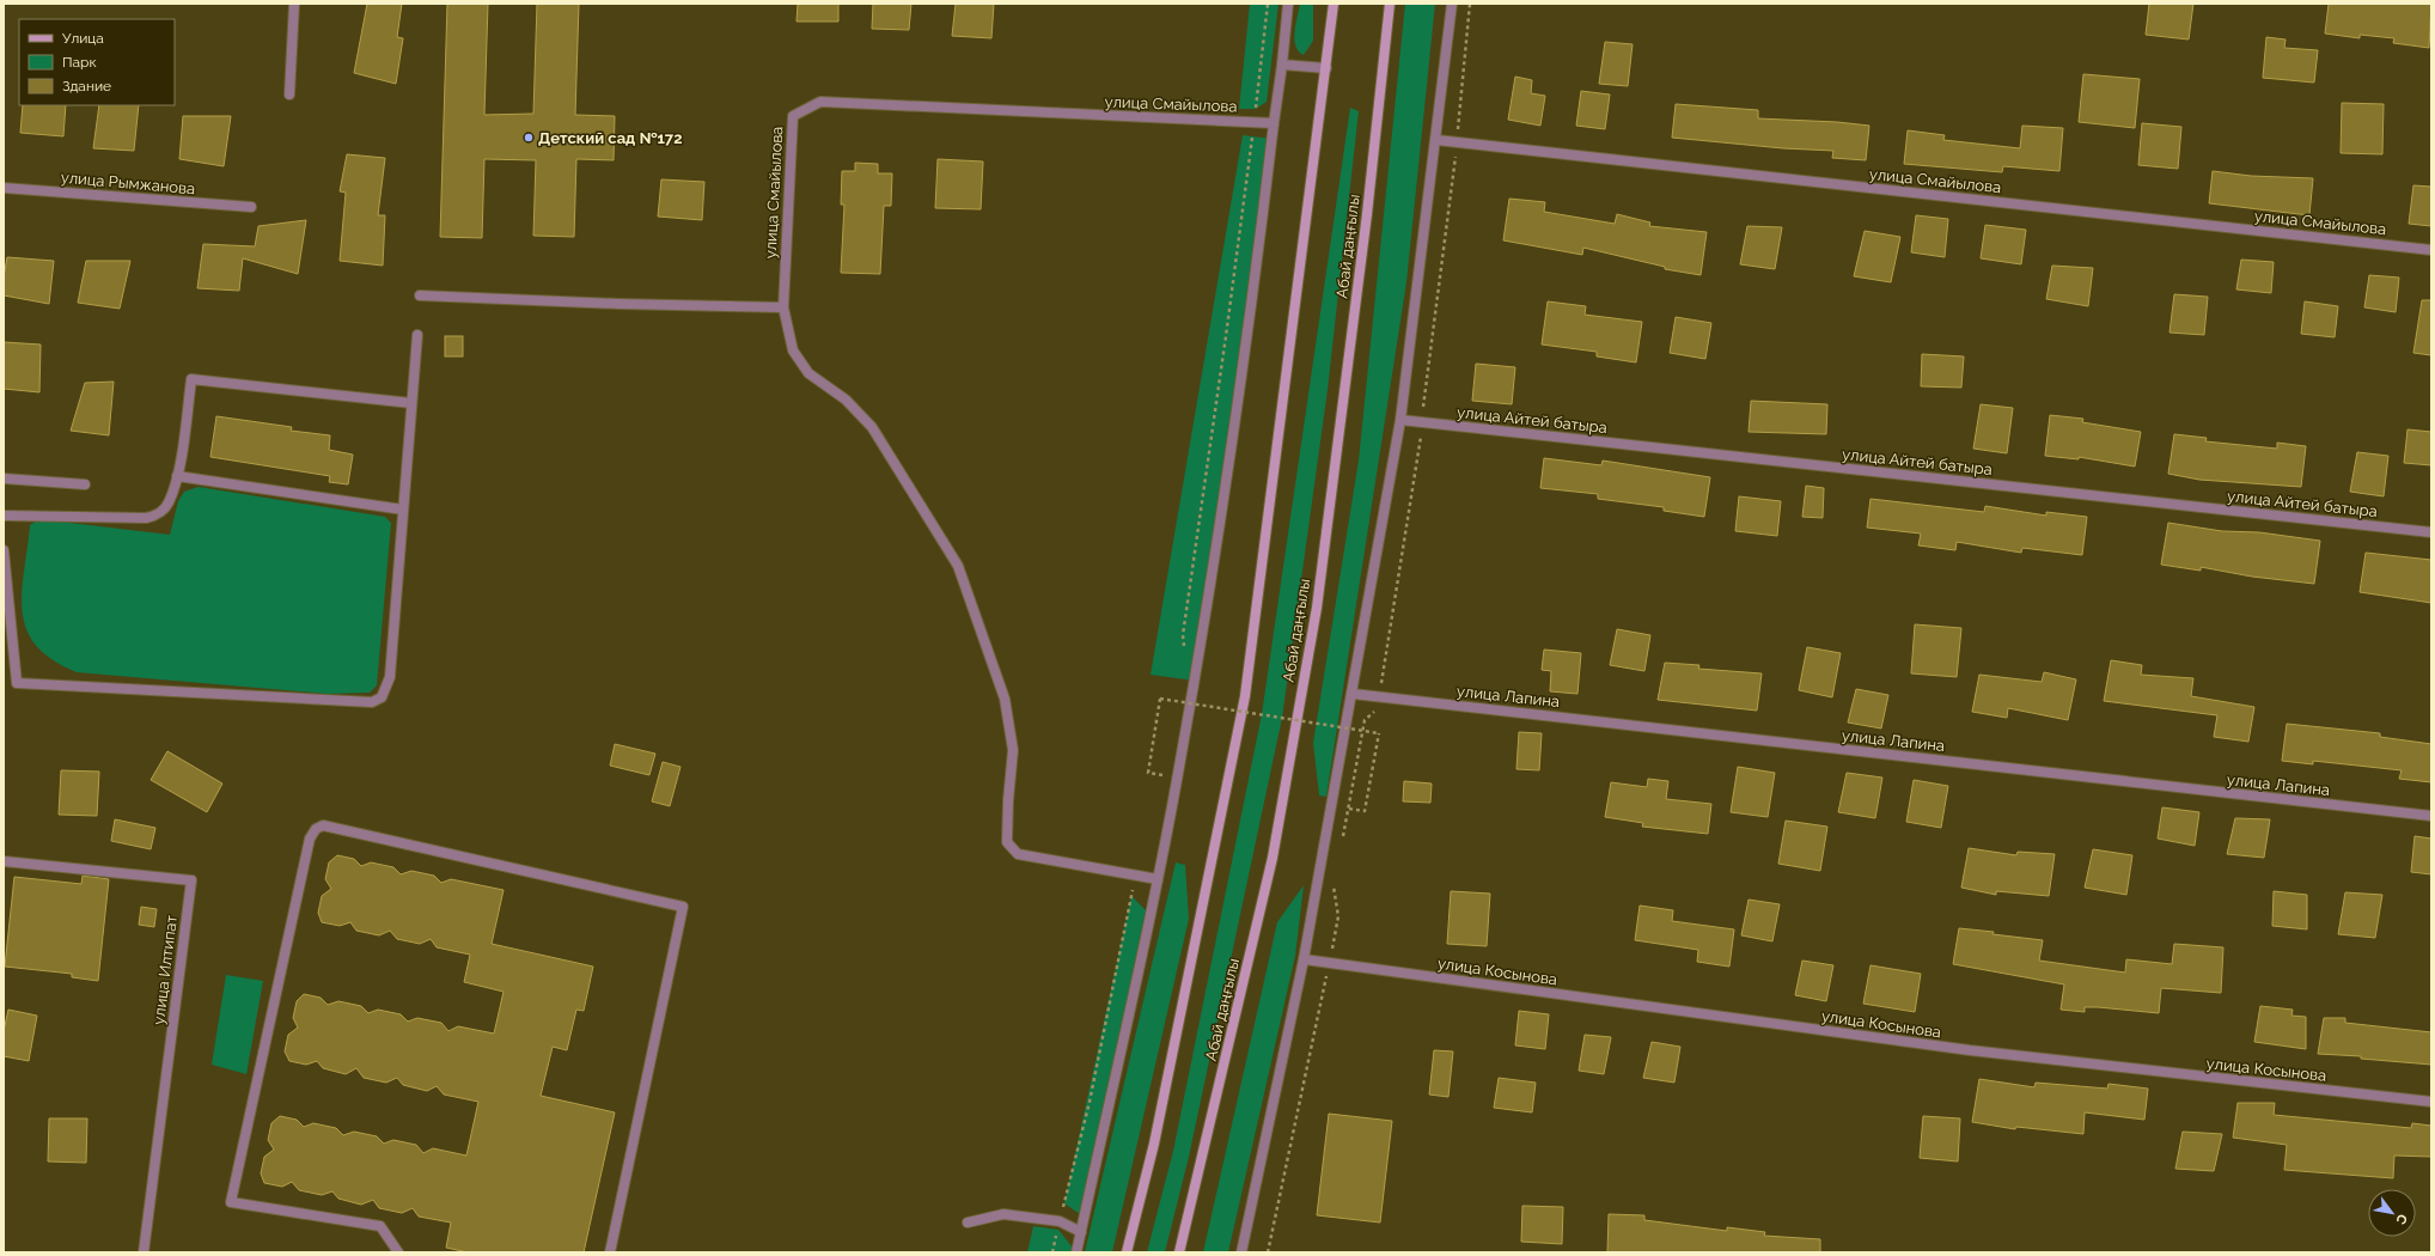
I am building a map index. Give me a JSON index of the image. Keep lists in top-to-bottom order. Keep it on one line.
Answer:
{"streets":{"main road":["Абай даңғылы"],"street":["улица Смайылова","улица Рымжанова","улица Айтей батыра","улица Лапина","улица Илтипат","улица Косынова"]},"places":["Детский сад №172"],"legend":["Улица","Парк","Здание"],"north":"bottom right"}
